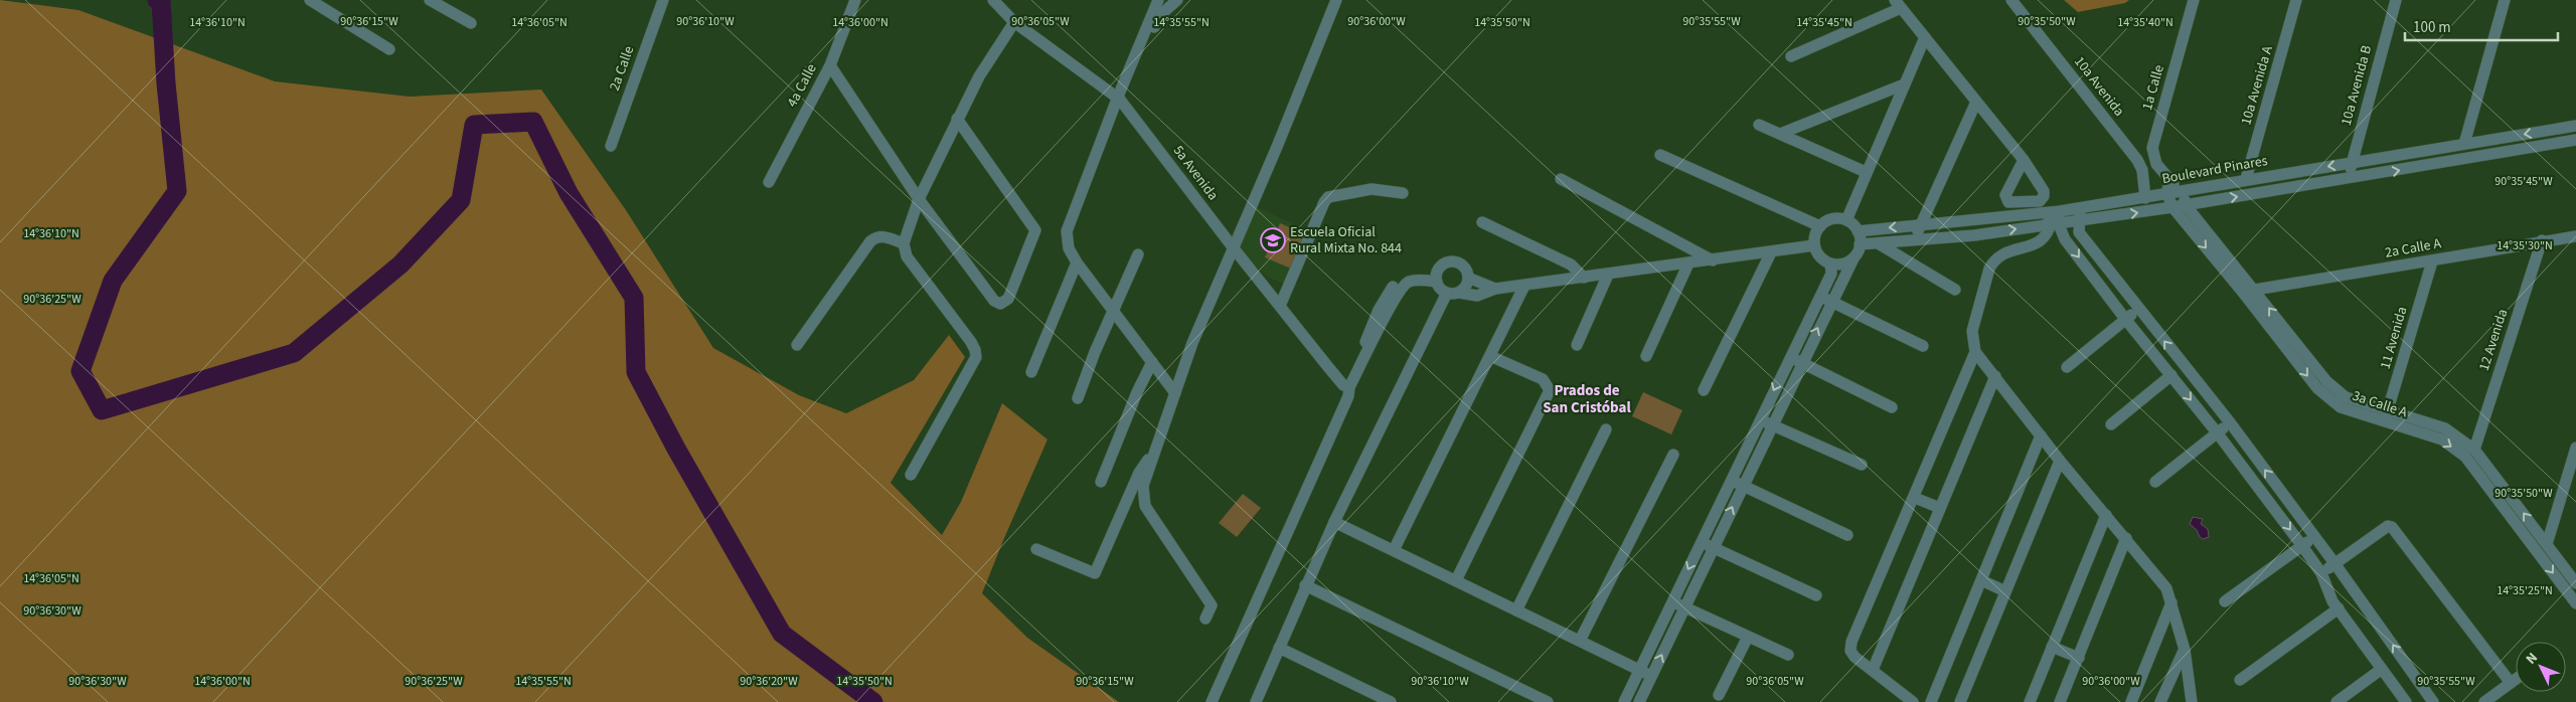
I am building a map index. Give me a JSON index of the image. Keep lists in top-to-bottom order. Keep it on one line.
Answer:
{"streets":{"street":["2a Calle","4a Calle","10a Avenida A","10a Avenida B","10a Avenida","1a Calle","Boulevard Pinares","5a Avenida","2a Calle A","11 Avenida","12 Avenida","3a Calle A"]},"crossings":[["10a Avenida A","Boulevard Pinares"],["10a Avenida B","Boulevard Pinares"],["10a Avenida","Boulevard Pinares"],["1a Calle","Boulevard Pinares"],["1a Calle","3a Calle A"],["Boulevard Pinares","3a Calle A"],["2a Calle A","11 Avenida"],["2a Calle A","12 Avenida"],["2a Calle A","3a Calle A"],["11 Avenida","3a Calle A"],["12 Avenida","3a Calle A"]],"districts":["Prados de San Cristóbal"],"places":{"school or university":["Escuela Oficial Rural Mixta No. 844"]},"scale_bar":"100 m","north":"top left","coordinates":["90°36'15\"W","90°36'10\"W","90°36'05\"W","90°36'00\"W","90°35'55\"W","90°35'50\"W","14°36'10\"N","14°36'05\"N","14°36'00\"N","14°35'55\"N","14°35'50\"N","14°35'45\"N","14°35'40\"N","90°35'45\"W","14°35'30\"N","90°36'25\"W","14°35'25\"N","90°36'30\"W","90°36'20\"W"]}
